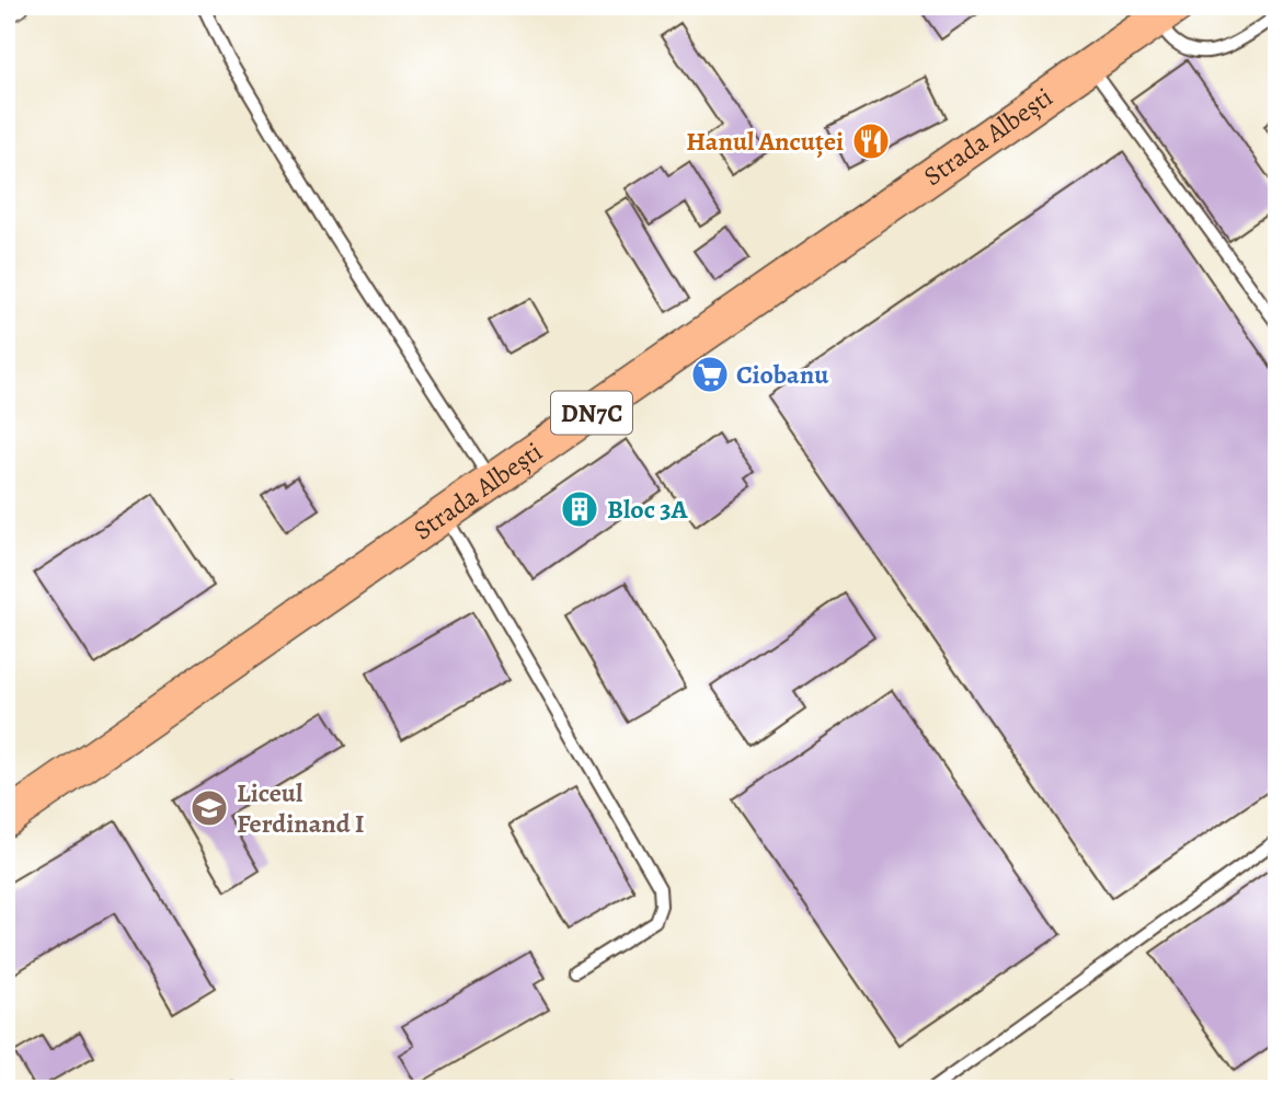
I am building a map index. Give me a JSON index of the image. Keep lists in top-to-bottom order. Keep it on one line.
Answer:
{"streets":{"main road":["Strada Albești","DN7C"]},"places":{"restaurant":["Hanul Ancuței"],"supermarket":["Ciobanu"],"building":["Bloc 3A"],"school or university":["Liceul Ferdinand I"]}}
